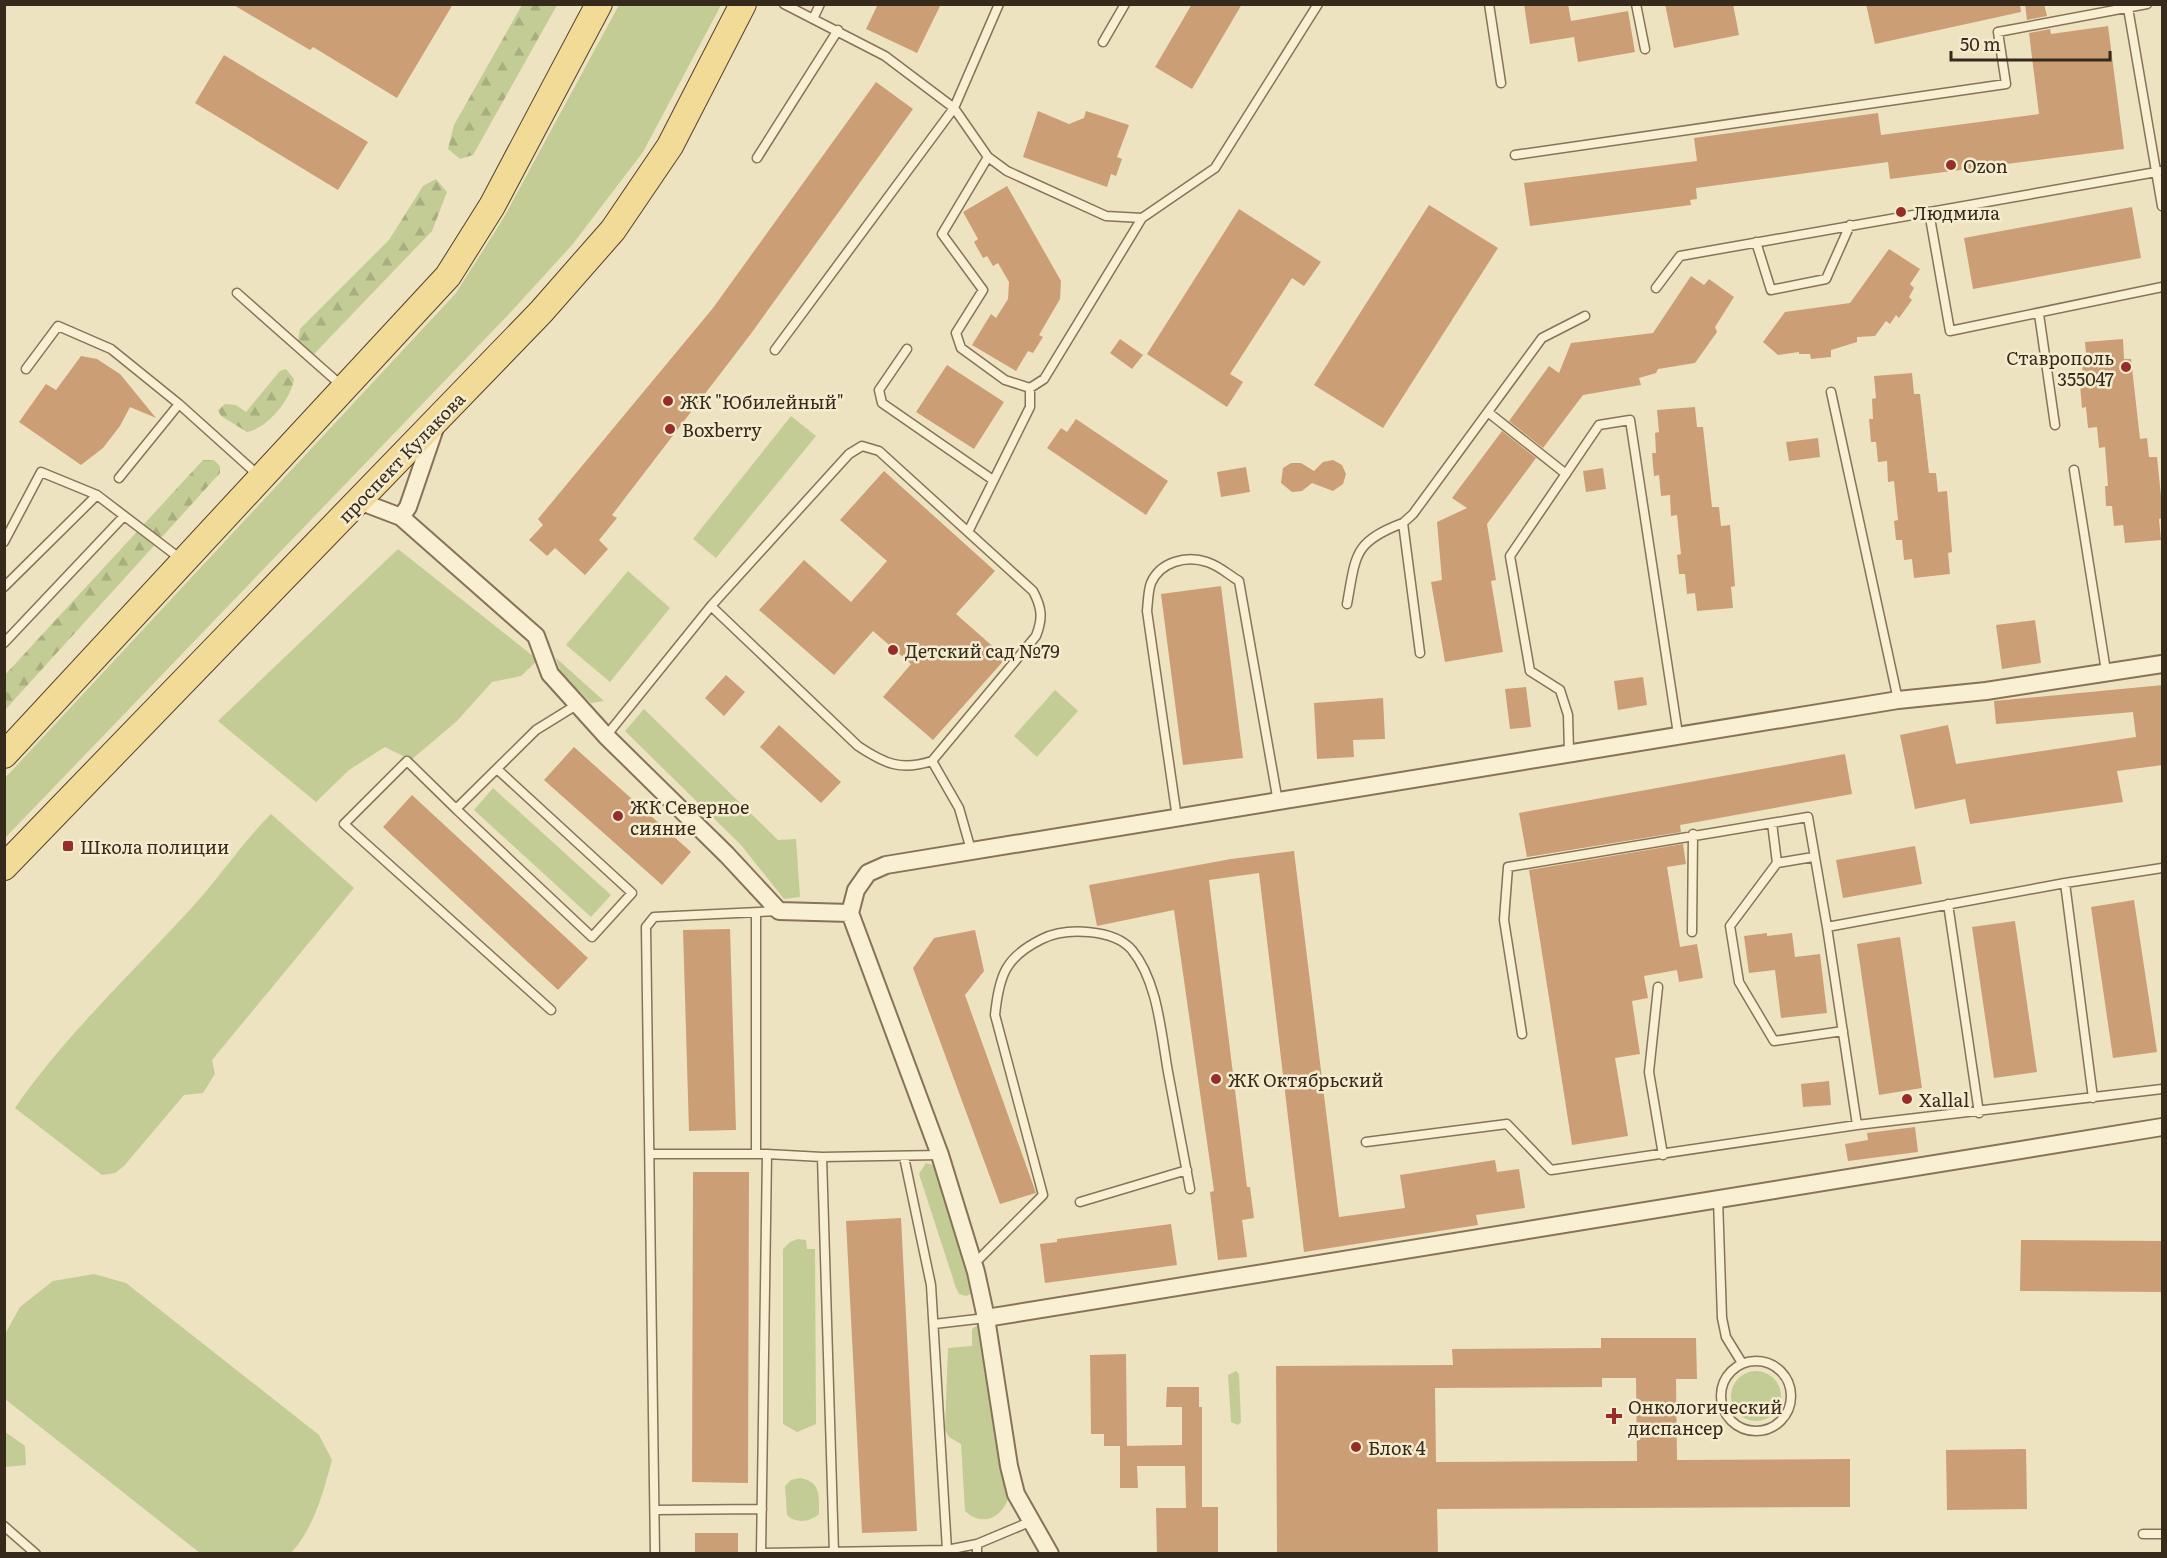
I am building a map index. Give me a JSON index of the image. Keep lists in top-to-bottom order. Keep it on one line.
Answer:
{"streets":{"main road":["проспект Кулакова"]},"places":{"other":["Ozon","Людмила","Ставрополь 355047","ЖК \"Юбилейный\"","Boxberry","Детский сад №79","ЖК Северное сияние","ЖК Октябрьский","Xallal","Блок 4"],"transit":["Школа полиции"],"health":["Онкологический диспансер"]},"scale_bar":"50 m"}
